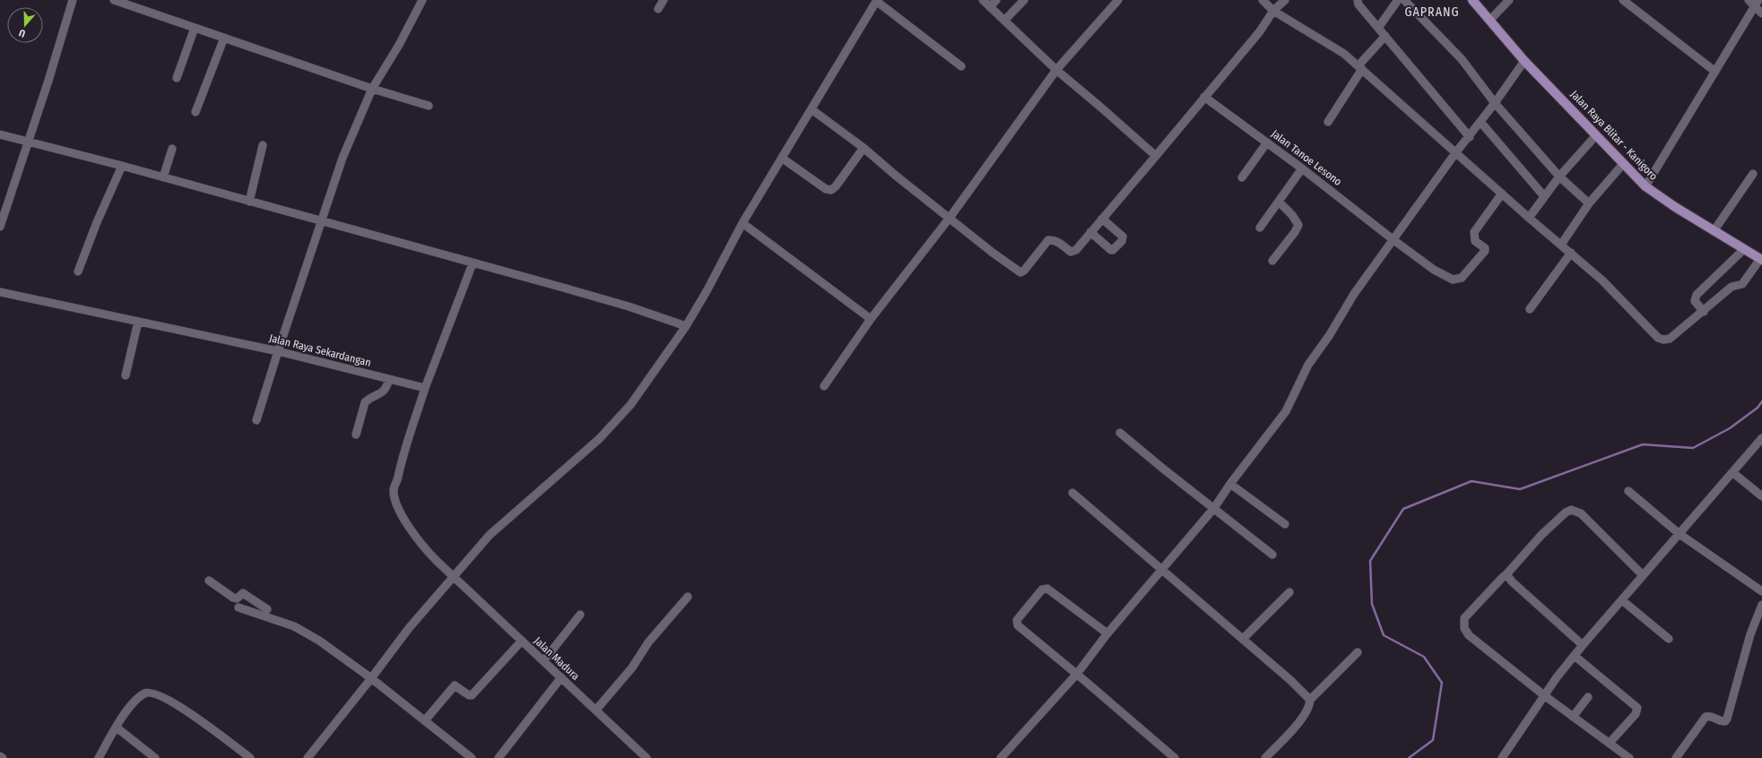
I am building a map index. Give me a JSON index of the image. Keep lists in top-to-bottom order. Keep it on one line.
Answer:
{"streets":{"main road":["Jalan Raya Blitar - Kanigoro"],"street":["Jalan Tanoe Lesono","Jalan Raya Sekardangan","Jalan Madura"]},"districts":["GAPRANG"],"north":"bottom"}
